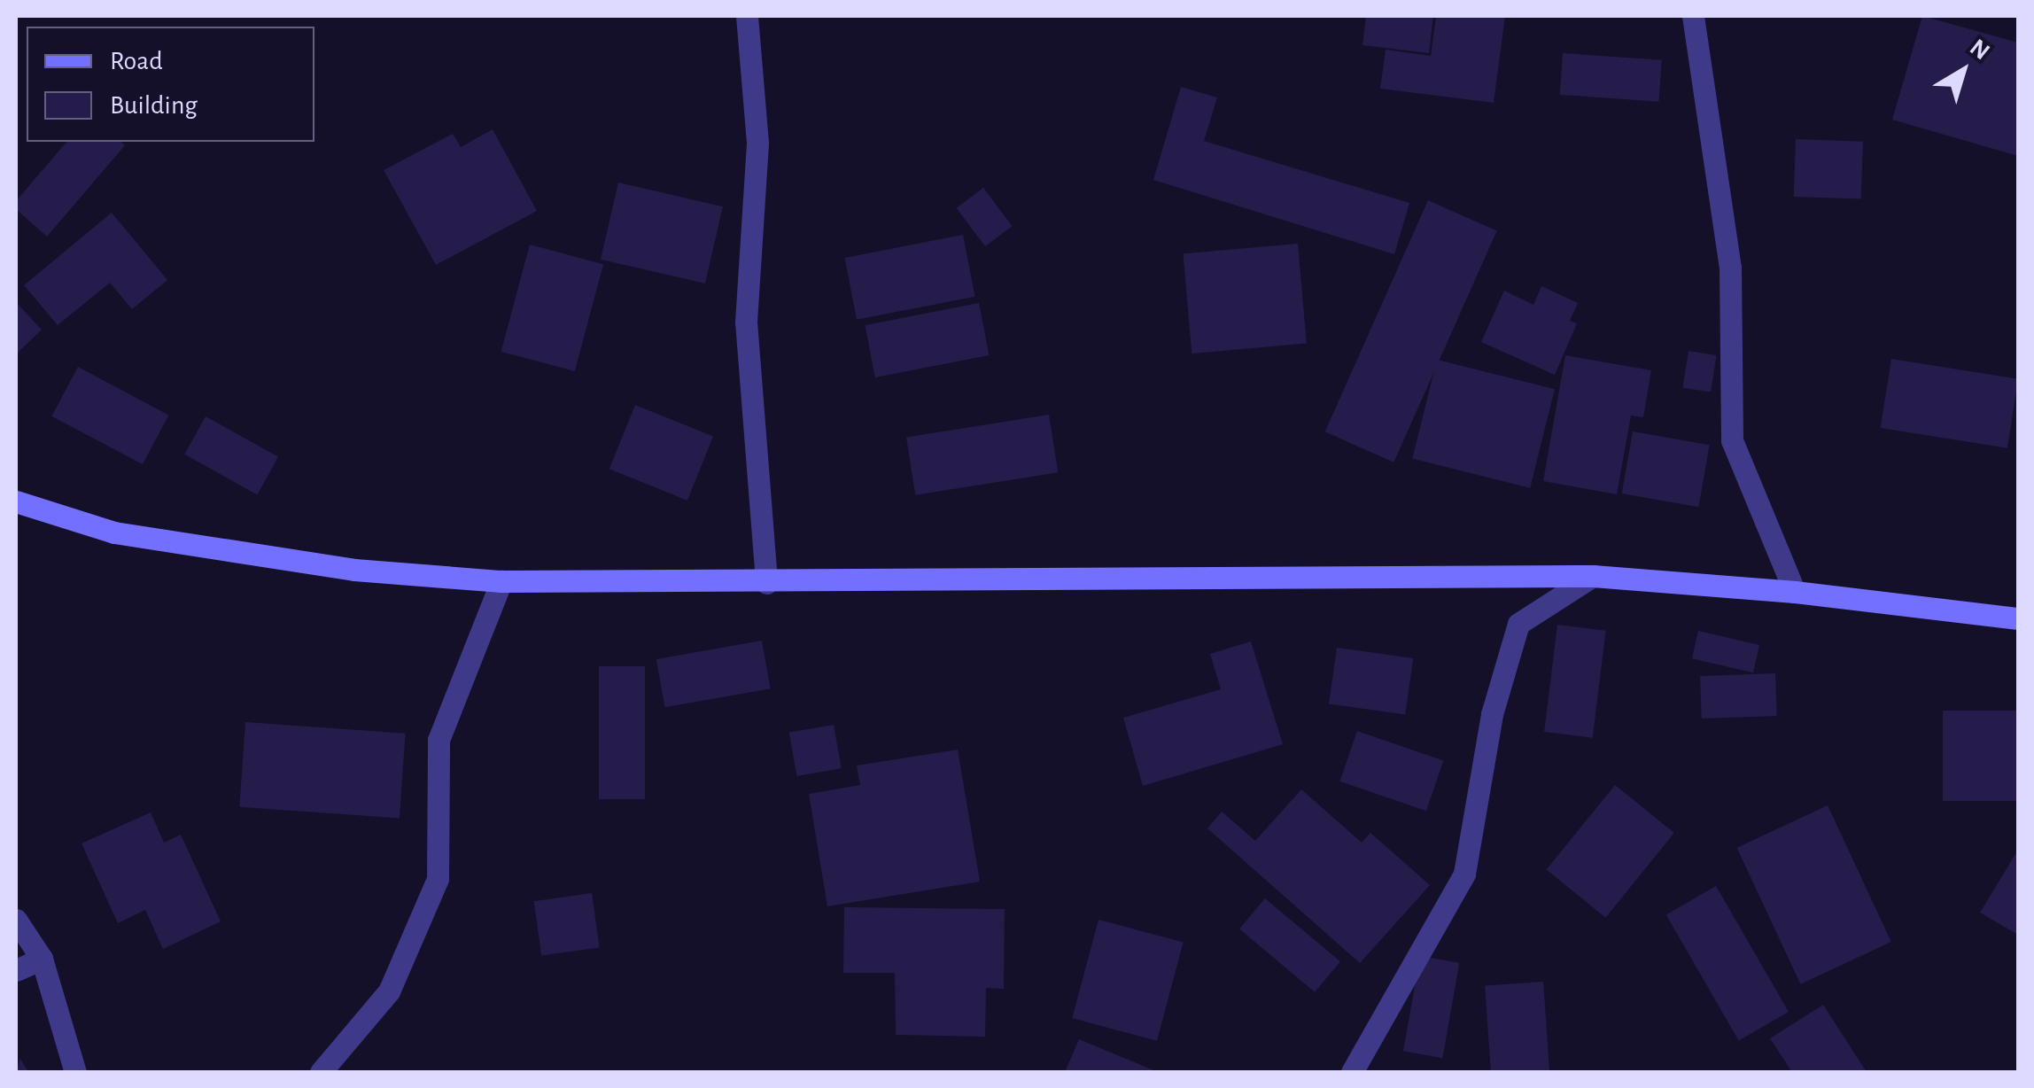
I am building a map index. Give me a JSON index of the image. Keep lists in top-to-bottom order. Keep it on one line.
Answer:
{"legend":["Road","Building"],"north":"top right"}
